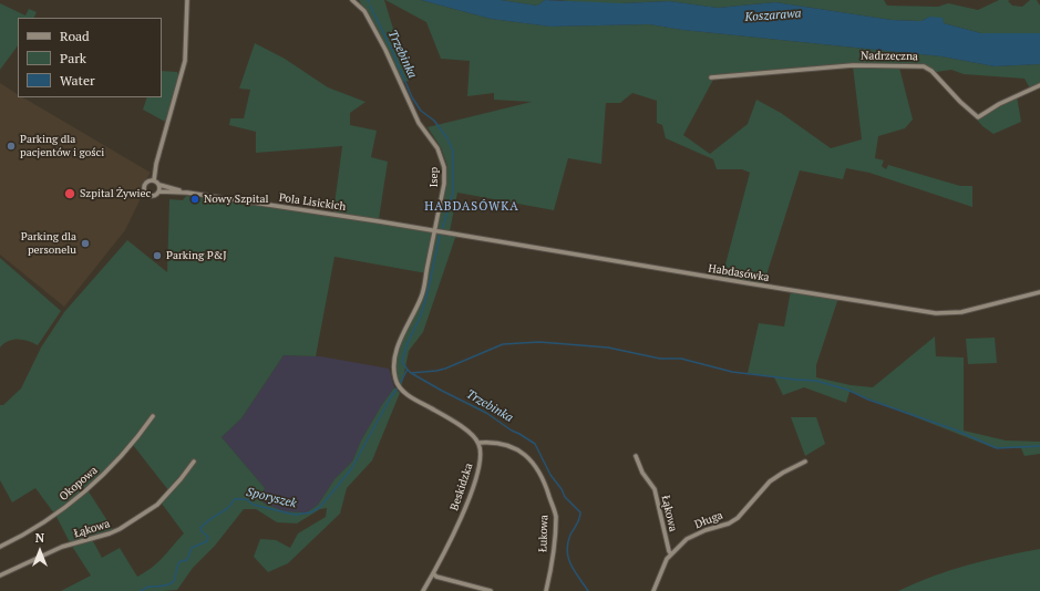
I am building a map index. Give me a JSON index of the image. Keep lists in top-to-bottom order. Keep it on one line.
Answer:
{"streets":{"street":["Nadrzeczna","Isep","Pola Lisickich","Habdasówka","Okopowa","Beskidzka","Łąkowa","Długa","Łukowa"]},"crossings":[["Isep","Pola Lisickich"],["Isep","Habdasówka"],["Isep","Beskidzka"],["Isep","Łukowa"],["Pola Lisickich","Habdasówka"],["Beskidzka","Łukowa"],["Łąkowa","Długa"]],"districts":["HABDASÓWKA"],"water":["Koszarawa","Trzebinka","Sporyszek"],"places":["Parking dla pacjentów i gości","Szpital Żywiec","Nowy Szpital","Parking dla personelu","Parking P&J"],"legend":["Road","Park","Water"],"north":"top"}
